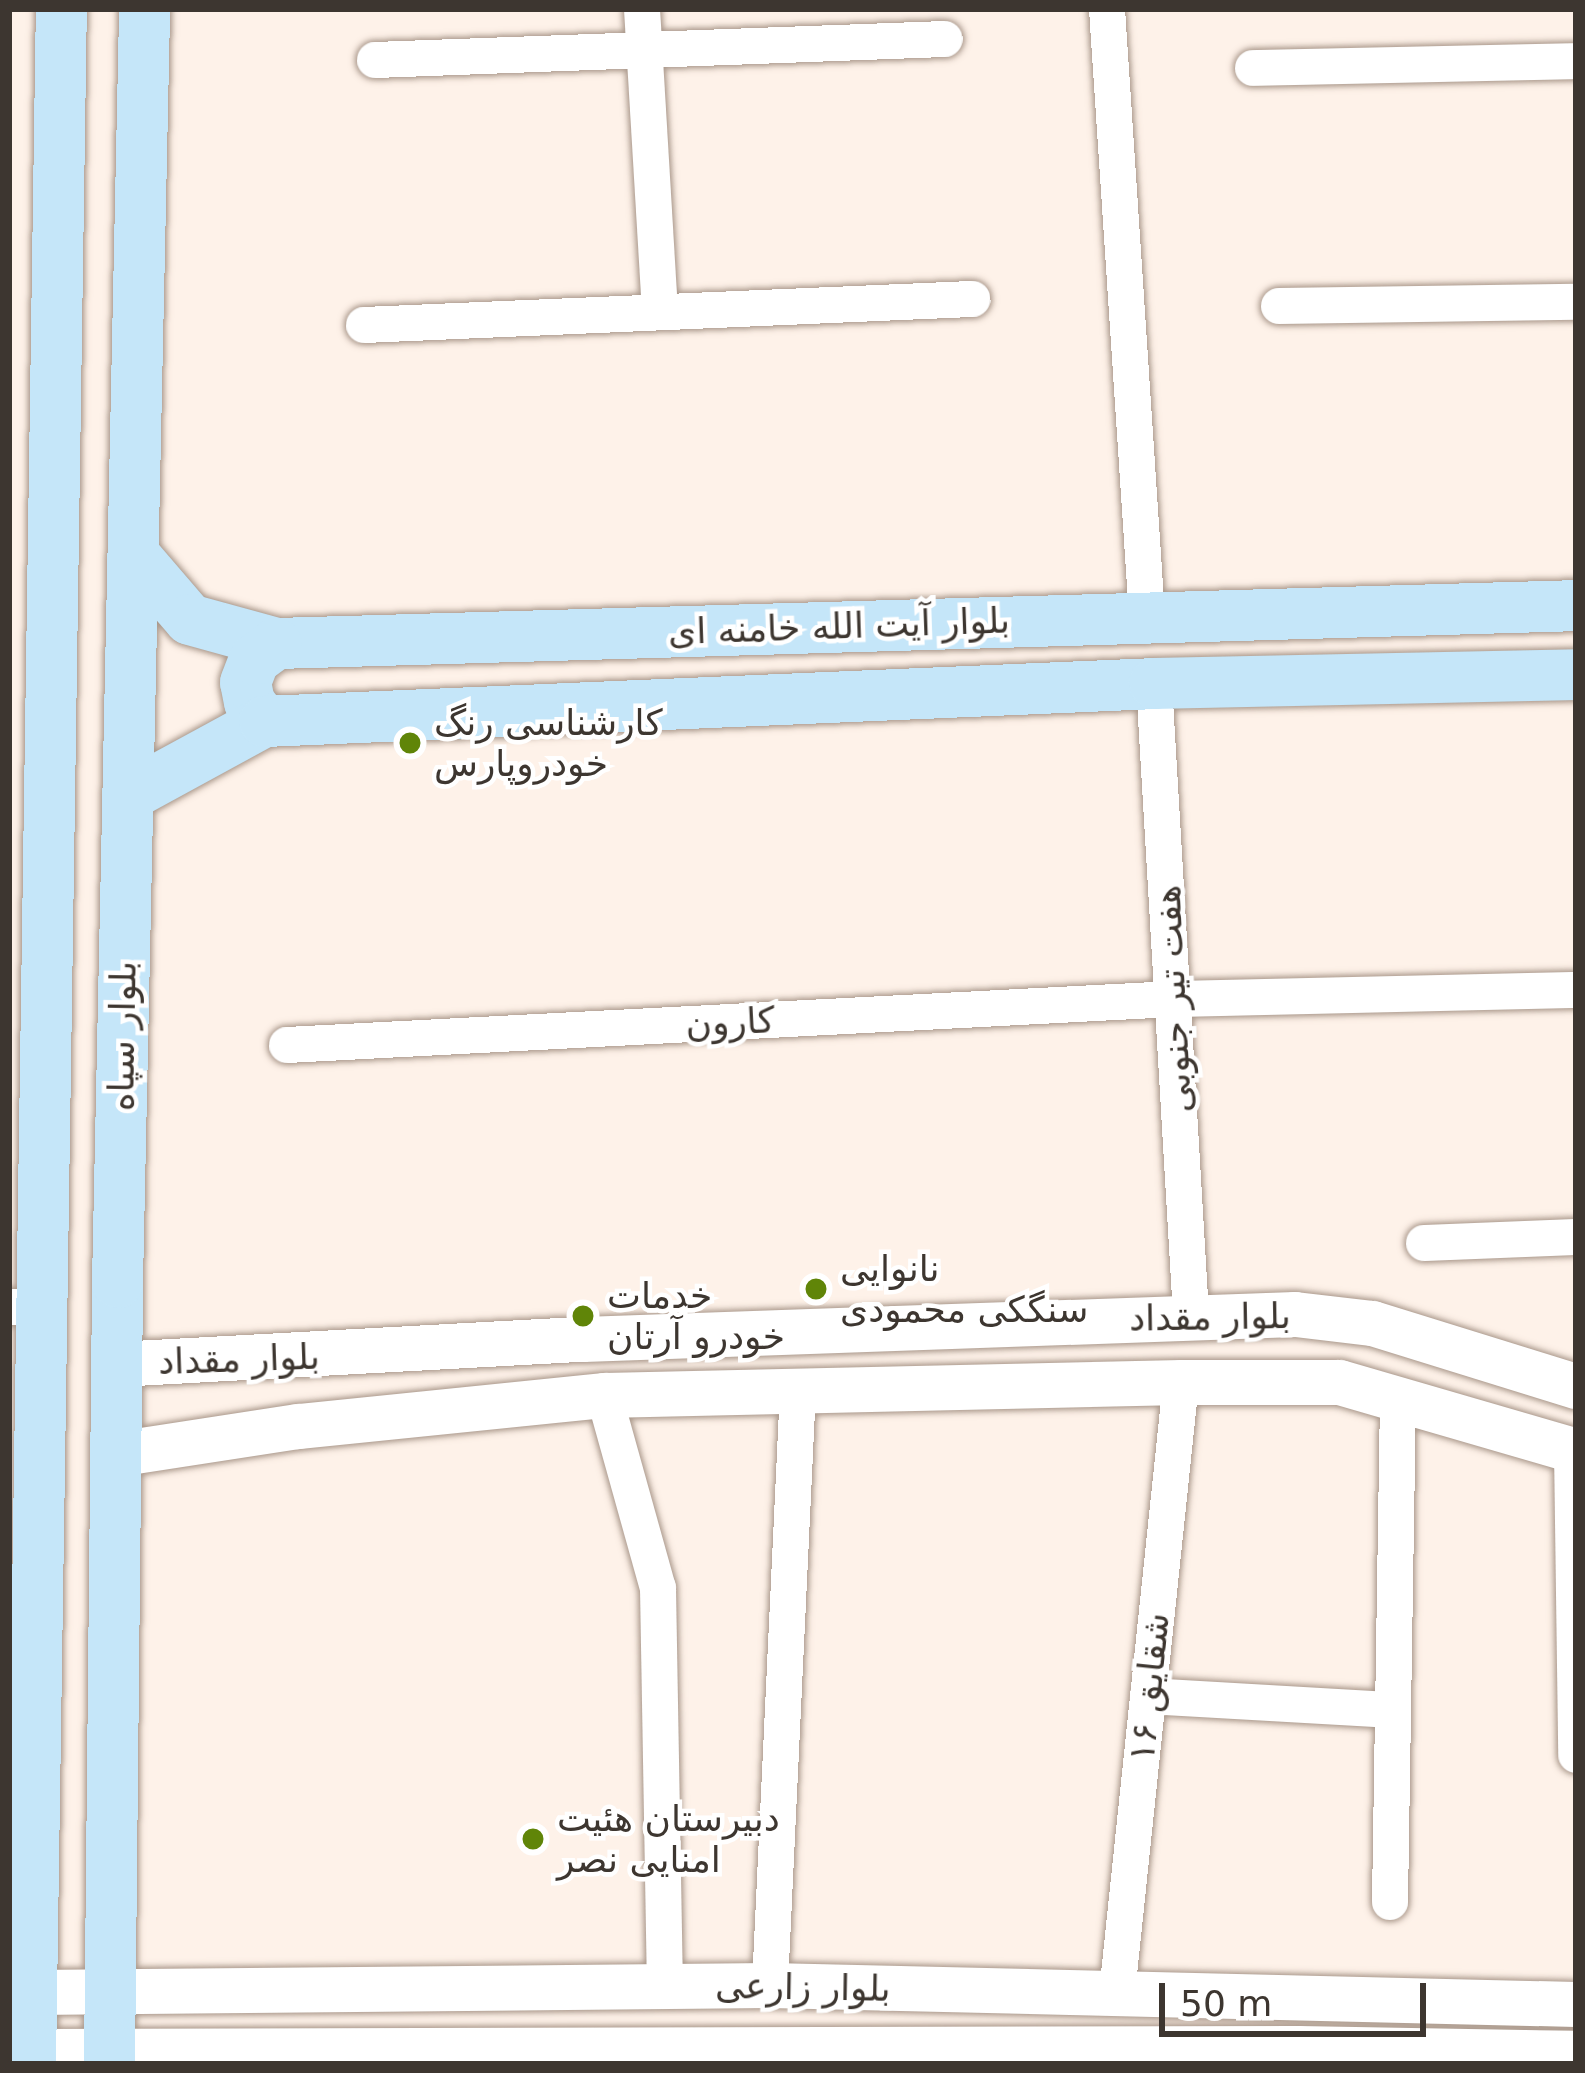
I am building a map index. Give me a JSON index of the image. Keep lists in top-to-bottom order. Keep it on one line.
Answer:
{"streets":{"main road":["بلوار آیت الله خامنه ای","بلوار سپاه"],"street":["هفت تیر جنوبی","کارون","بلوار مقداد","شقایق ۱۶","بلوار زارعی"]},"crossings":[["بلوار آیت الله خامنه ای","هفت تیر جنوبی"],["بلوار آیت الله خامنه ای","بلوار سپاه"],["هفت تیر جنوبی","کارون"],["هفت تیر جنوبی","بلوار مقداد"],["بلوار سپاه","بلوار مقداد"],["بلوار سپاه","بلوار زارعی"],["شقایق ۱۶","بلوار زارعی"]],"places":["کارشناسی رنگ خودروپارس","نانوایی سنگکی محمودی","خدمات خودرو آرتان","دبیرستان هئیت امنایی نصر"],"scale_bar":"50 m"}
